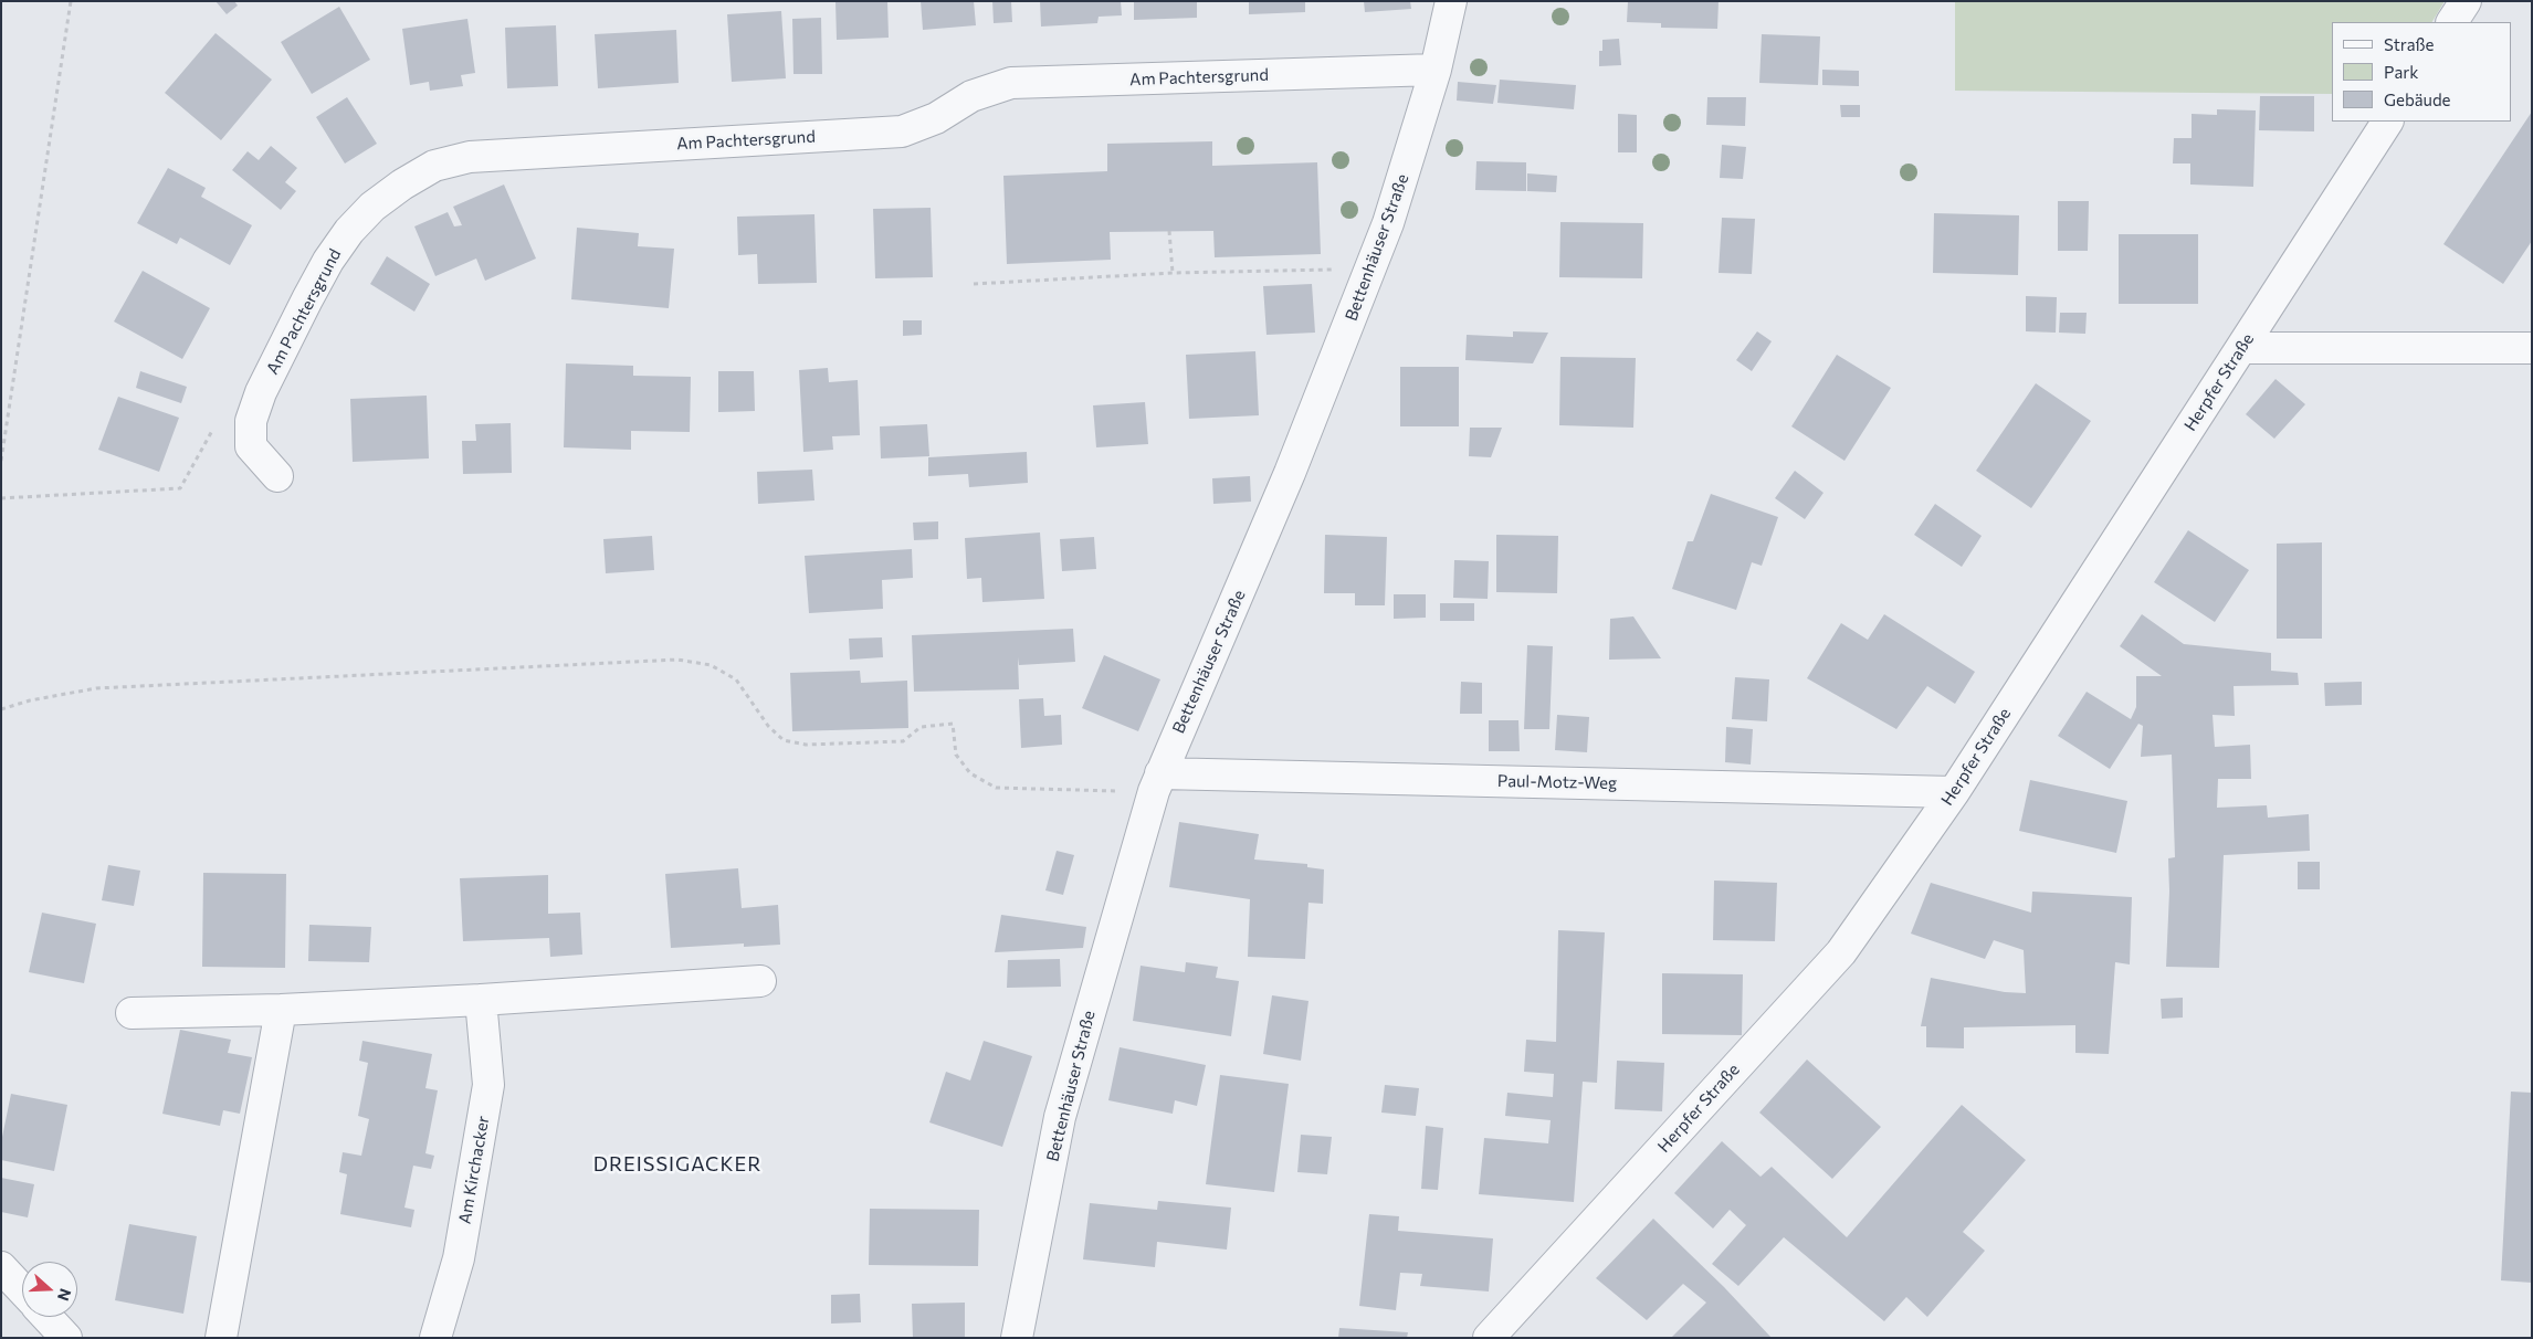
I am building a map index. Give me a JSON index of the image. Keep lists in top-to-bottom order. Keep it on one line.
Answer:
{"streets":{"street":["Am Pachtersgrund","Bettenhäuser Straße","Herpfer Straße","Paul-Motz-Weg","Am Kirchacker"]},"crossings":[["Am Pachtersgrund","Bettenhäuser Straße"],["Bettenhäuser Straße","Paul-Motz-Weg"],["Herpfer Straße","Paul-Motz-Weg"]],"districts":["DREISSIGACKER"],"legend":["Straße","Park","Gebäude"],"north":"right"}
